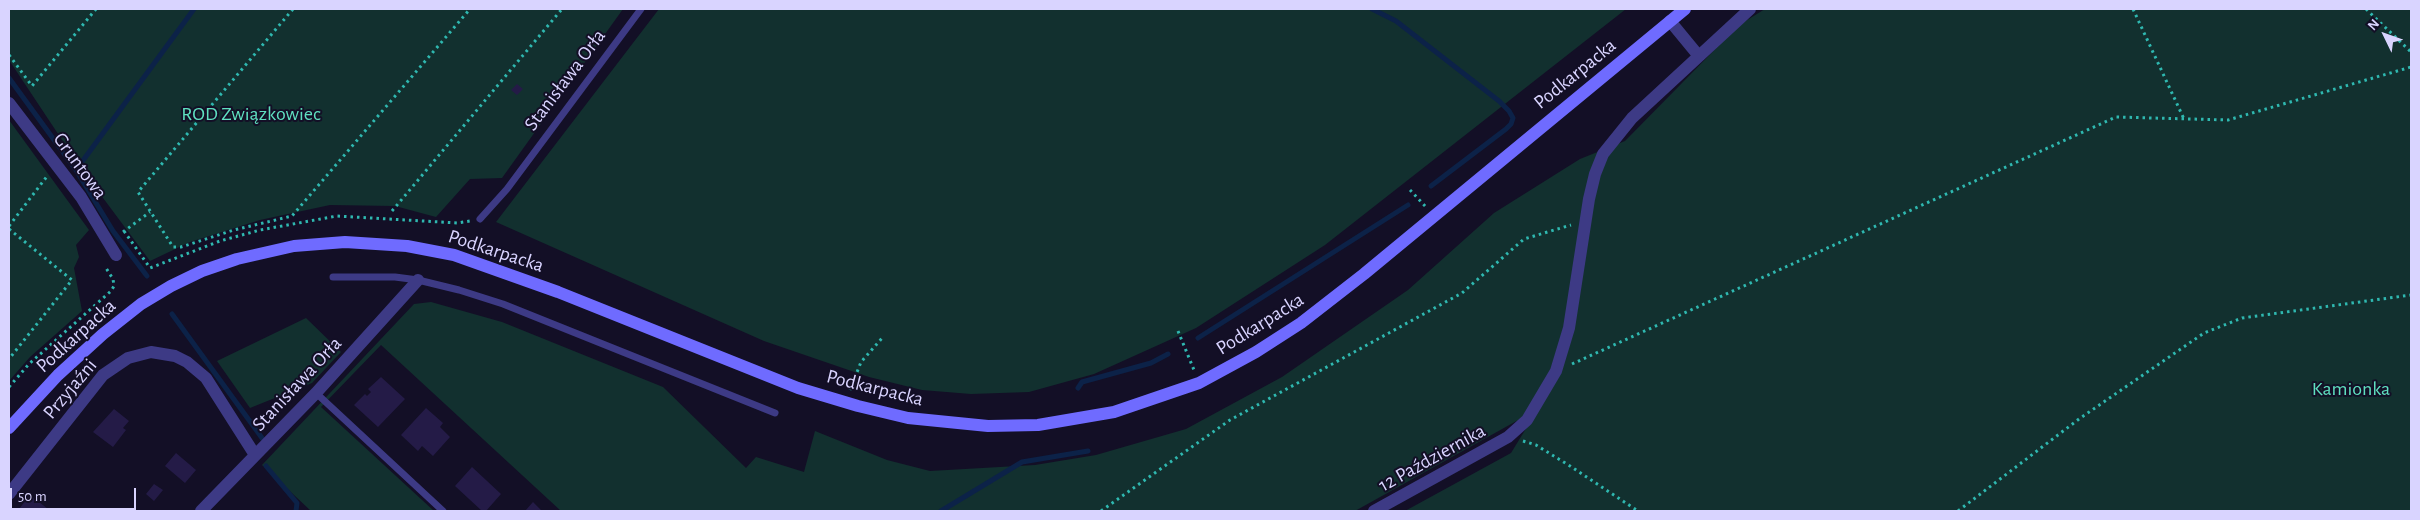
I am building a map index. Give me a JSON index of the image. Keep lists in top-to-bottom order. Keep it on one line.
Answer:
{"streets":{"main road":["Podkarpacka"],"street":["Stanisława Orła","Gruntowa","Przyjaźni","12 Października"]},"crossings":[["Stanisława Orła","Przyjaźni"]],"parks":["ROD Związkowiec","Kamionka"],"scale_bar":"50 m","north":"top left"}
